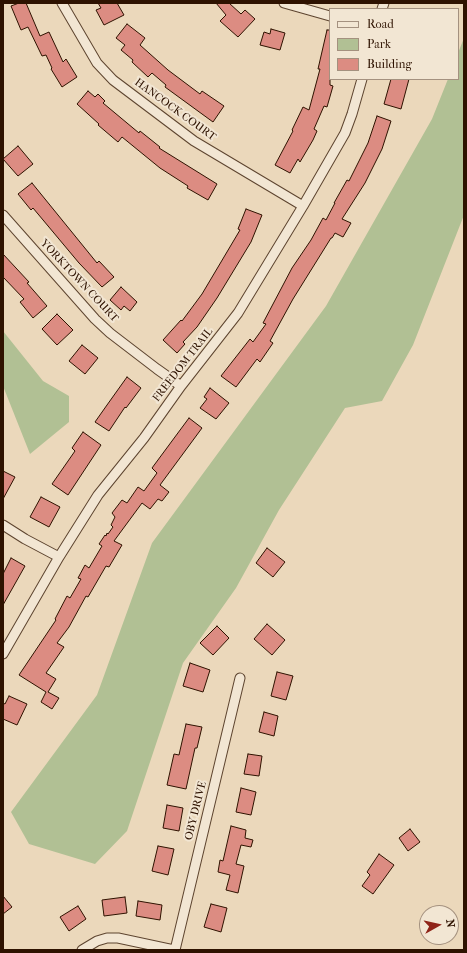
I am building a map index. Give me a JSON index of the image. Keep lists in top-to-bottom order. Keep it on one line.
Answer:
{"streets":{"street":["HANCOCK COURT","YORKTOWN COURT","FREEDOM TRAIL","OBY DRIVE"]},"crossings":[["HANCOCK COURT","FREEDOM TRAIL"],["YORKTOWN COURT","FREEDOM TRAIL"]],"legend":["Road","Park","Building"],"north":"right"}
